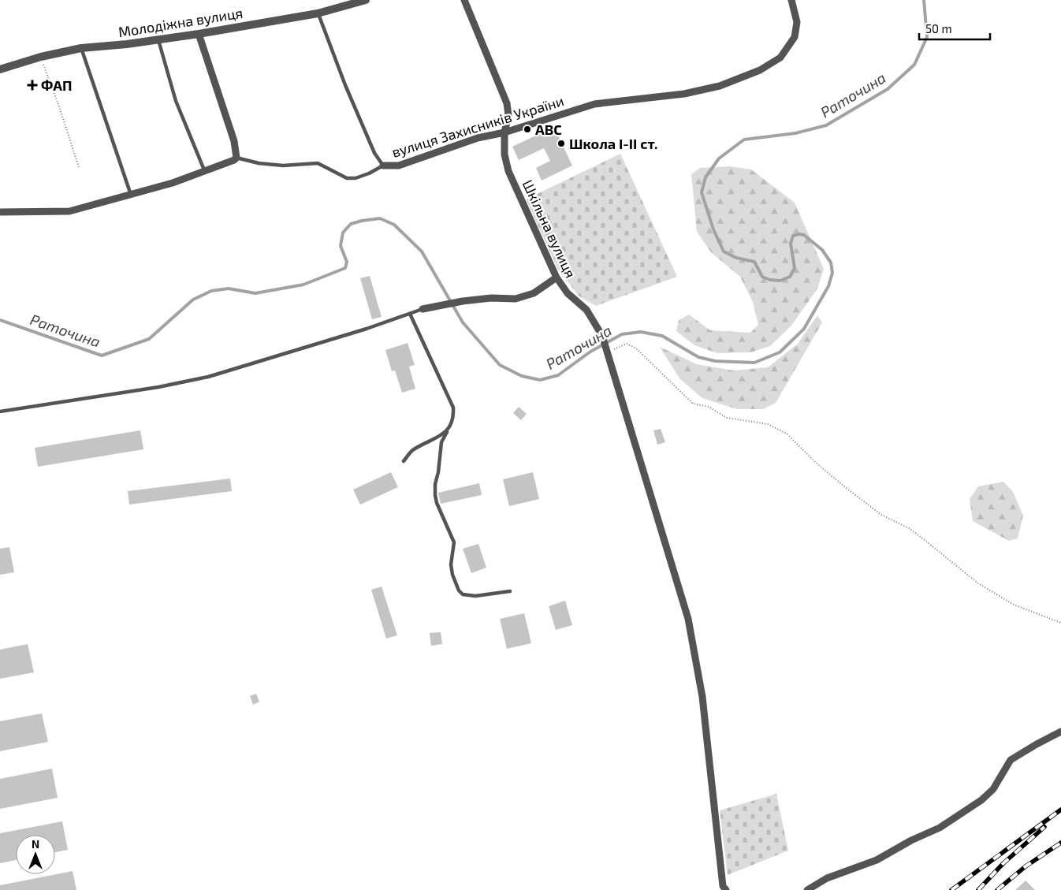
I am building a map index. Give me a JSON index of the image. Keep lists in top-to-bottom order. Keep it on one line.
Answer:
{"streets":{"street":["Молодіжна вулиця","вулиця Захисників України","Шкільна вулиця"]},"crossings":[["вулиця Захисників України","Шкільна вулиця"]],"water":["Раточина"],"places":{"health":["ФАП"],"other":["ABC","Школа І-ІІ ст."]},"scale_bar":"50 m","north":"top"}
